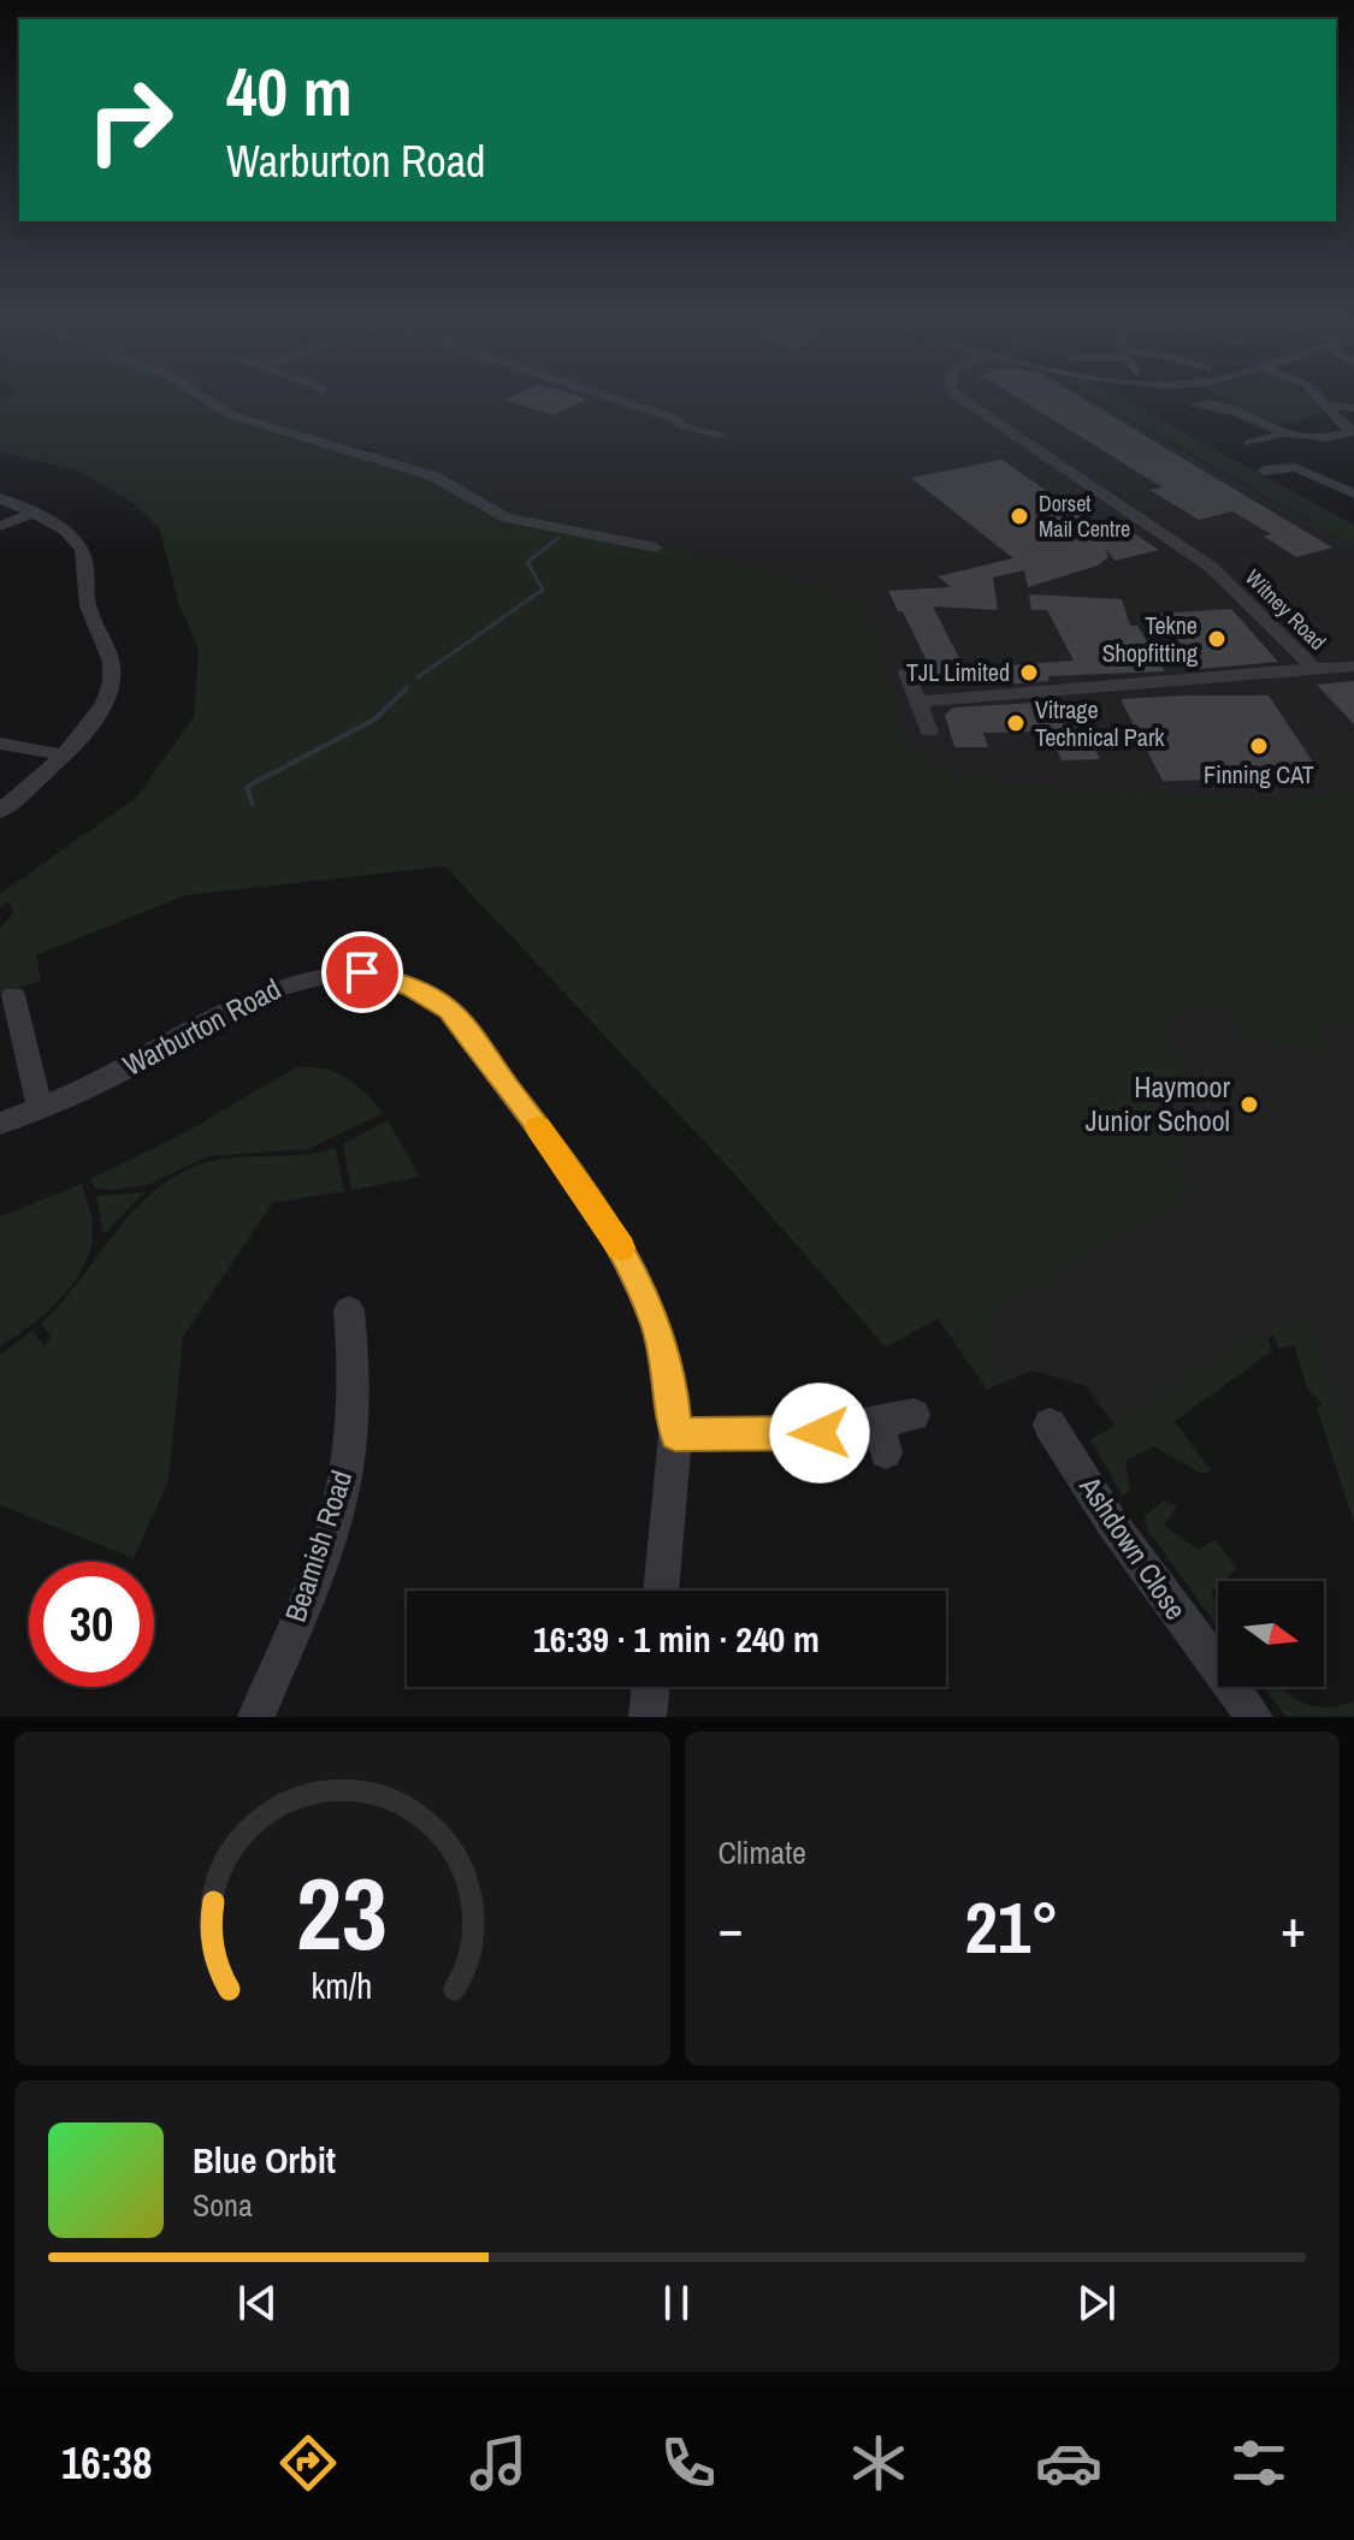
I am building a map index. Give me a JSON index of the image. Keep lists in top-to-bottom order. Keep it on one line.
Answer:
{"streets":{"street":["Witney Road","Warburton Road","Beamish Road","Ashdown Close"]},"places":["Dorset Mail Centre","Tekne Shopfitting","TJL Limited","Vitrage Technical Park","Finning CAT","Haymoor Junior School"],"north":"right","page":{"turn":["40 m","Warburton Road"],"limit":"30","trip":"16:39 · 1 min · 240 m","tile":"Climate","heat":["−","21°","+"],"song":["Blue Orbit","Sona"],"tabs":"16:38","gauge":["23","km/h"]}}
